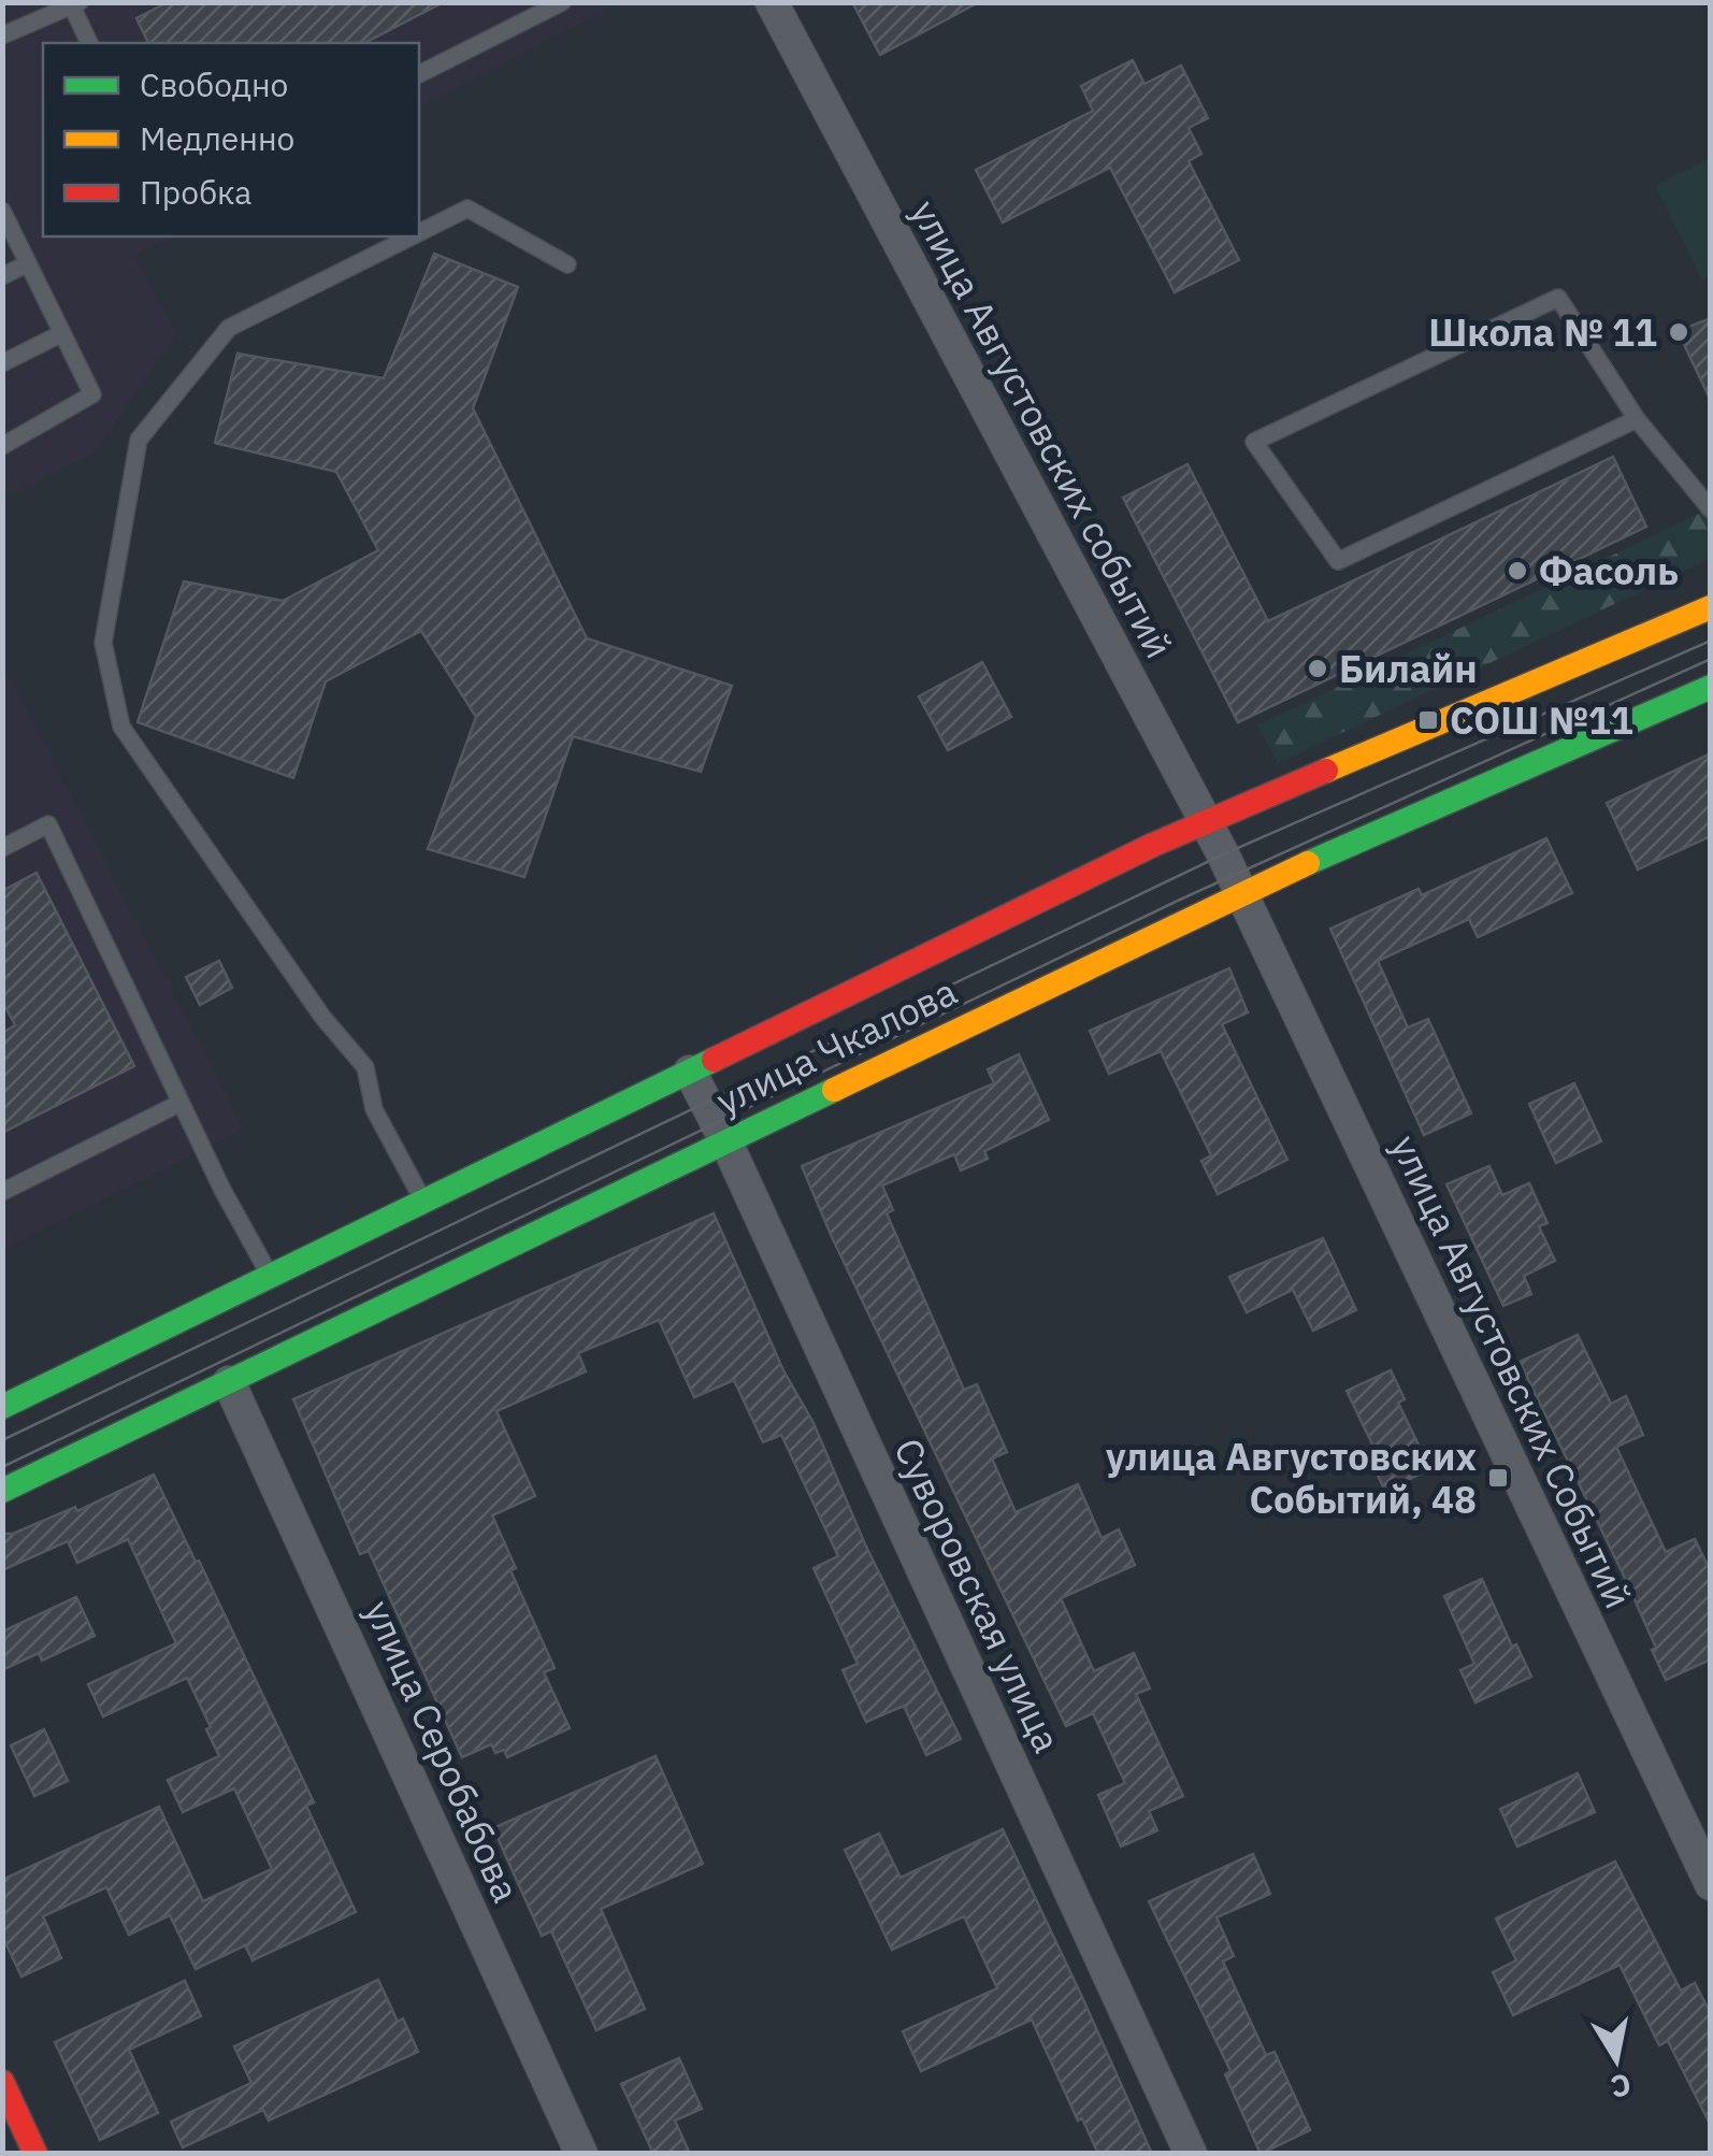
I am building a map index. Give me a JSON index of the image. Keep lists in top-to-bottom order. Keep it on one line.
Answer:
{"streets":{"main road":["улица Чкалова"],"street":["улица Августовских событий","улица Августовских Событий","Суворовская улица","улица Серобабова"]},"crossings":[["улица Августовских событий","улица Чкалова"],["улица Августовских событий","улица Августовских Событий"],["улица Чкалова","улица Августовских Событий"],["улица Чкалова","Суворовская улица"],["улица Чкалова","улица Серобабова"]],"places":{"other":["Школа № 11","Фасоль","Билайн"],"transit":["СОШ №11","улица Августовских Событий, 48"]},"legend":["Свободно","Медленно","Пробка"],"north":"bottom"}
